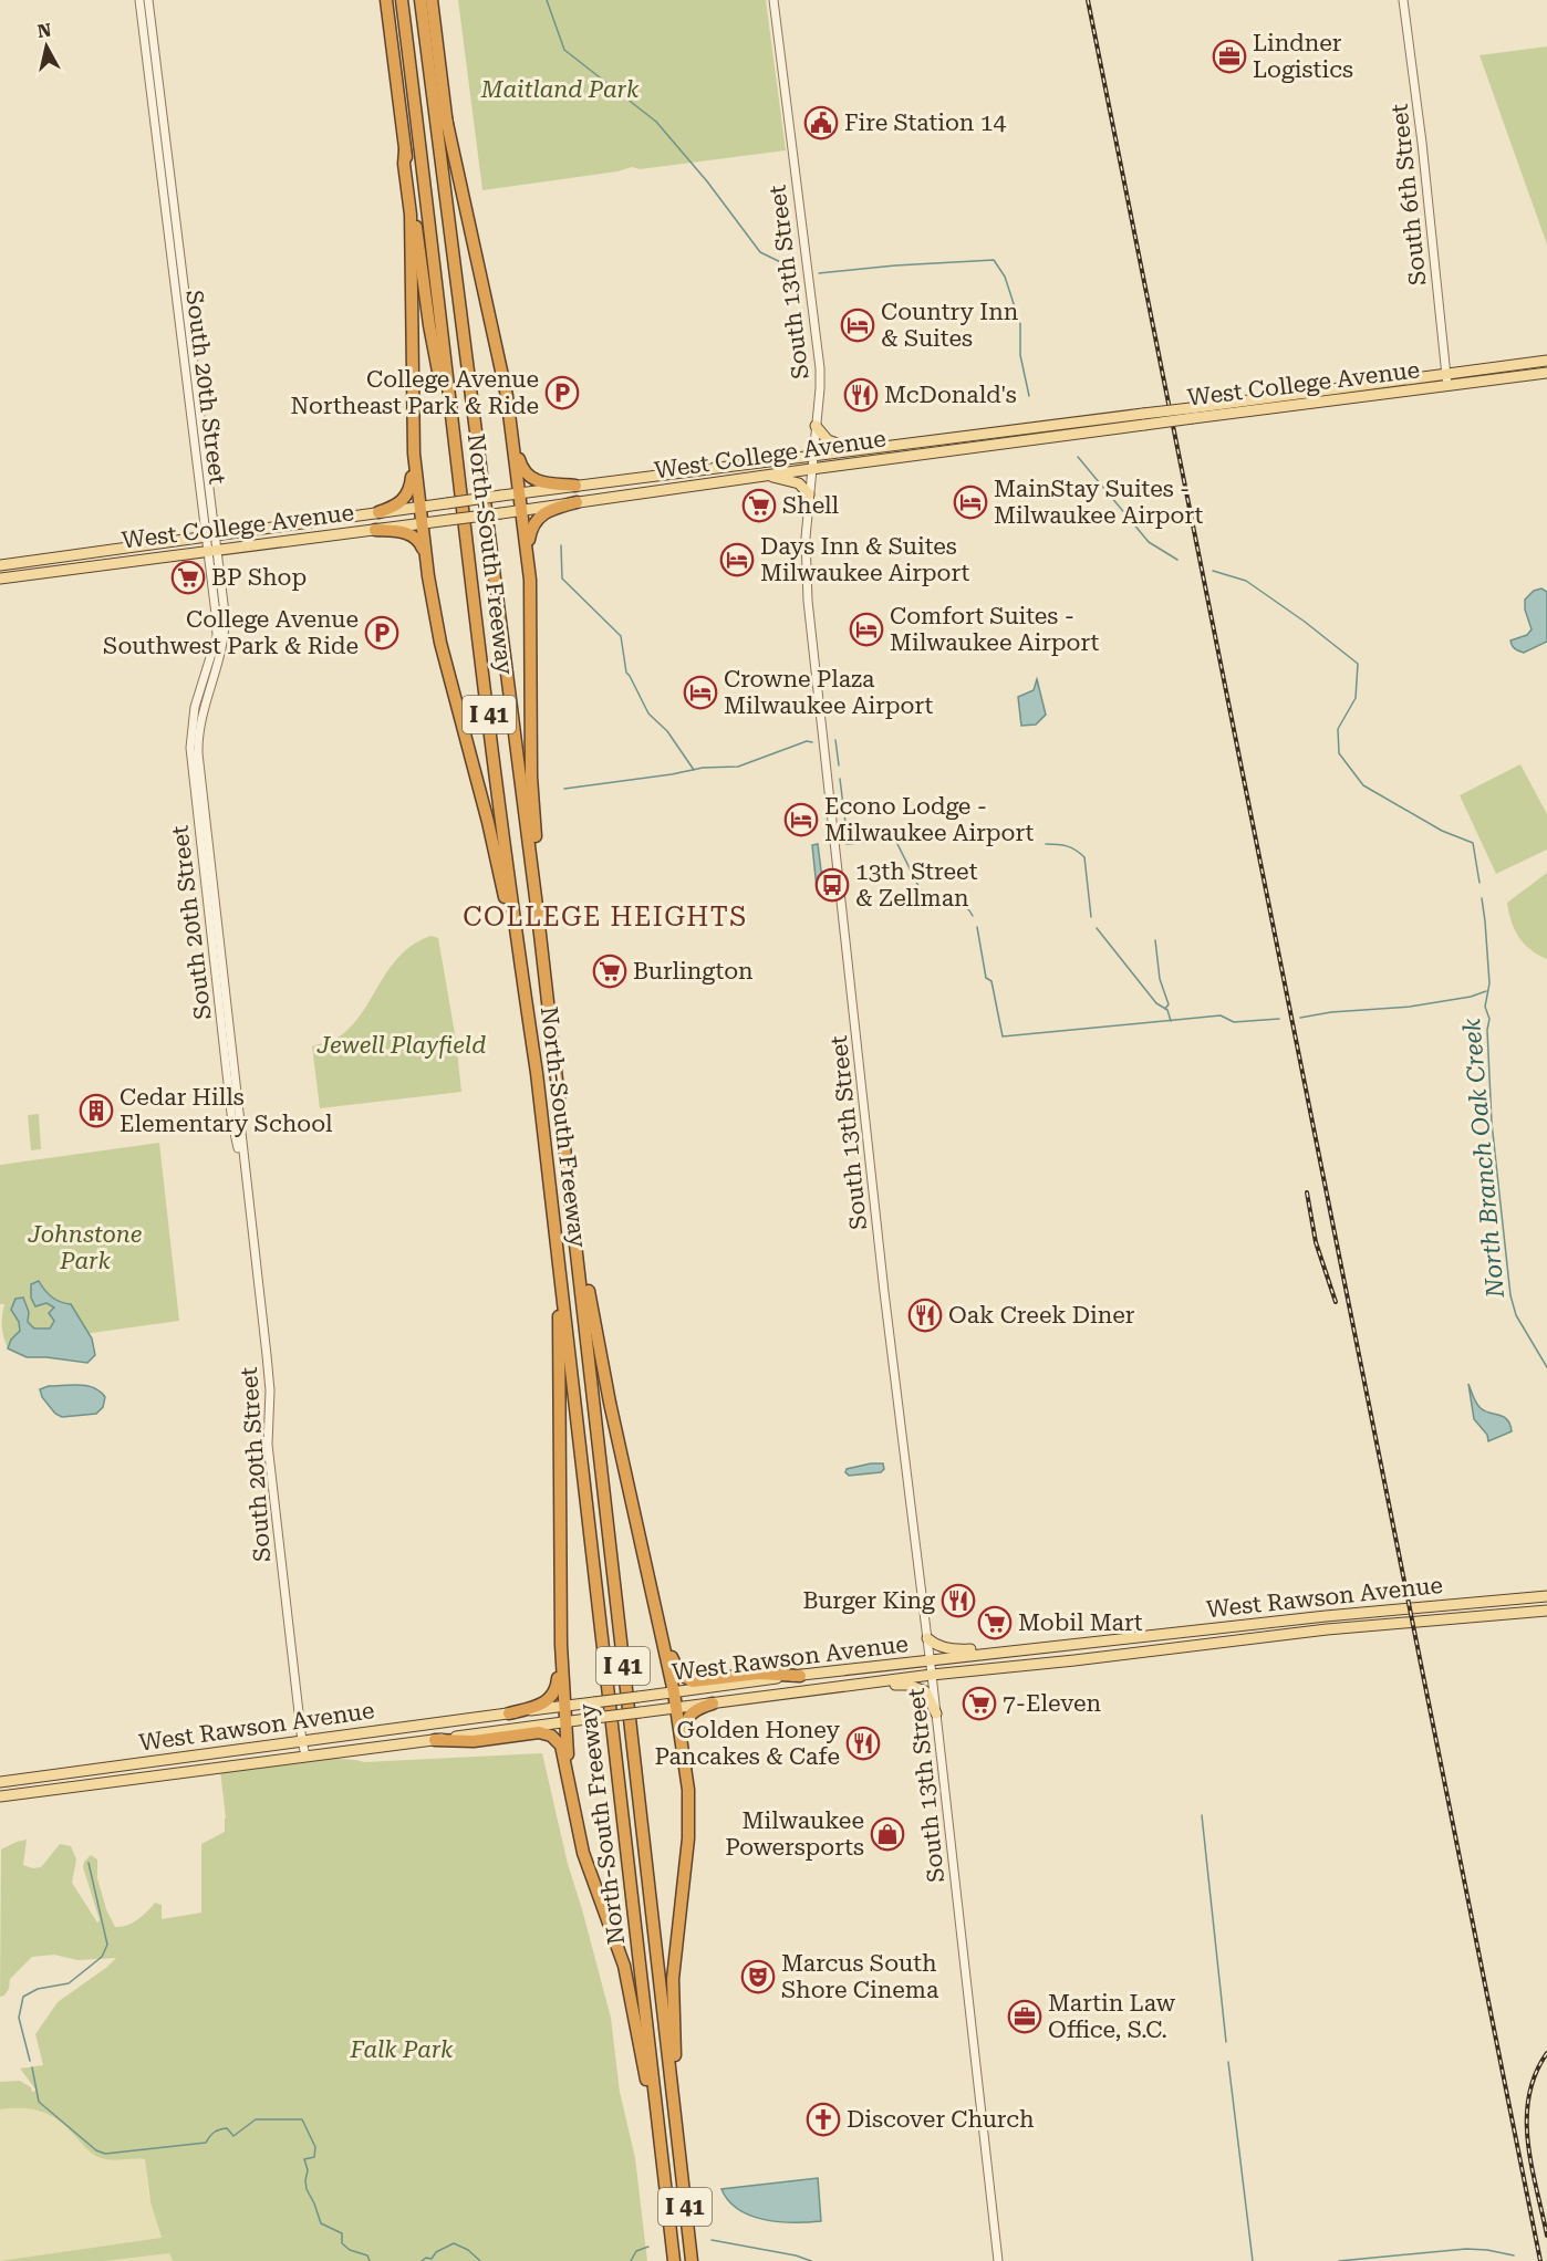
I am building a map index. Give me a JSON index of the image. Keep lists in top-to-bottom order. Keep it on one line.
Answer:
{"streets":{"highway":["North-South Freeway","I 41"],"main road":["West College Avenue","West Rawson Avenue"],"street":["South 6th Street","South 13th Street","South 20th Street"]},"crossings":[["South 6th Street","West College Avenue"],["South 13th Street","West College Avenue"],["South 13th Street","West Rawson Avenue"],["West College Avenue","South 20th Street"],["South 20th Street","West Rawson Avenue"]],"districts":["COLLEGE HEIGHTS"],"water":["North Branch Oak Creek"],"parks":["Maitland Park","Jewell Playfield","Johnstone Park","Falk Park"],"places":{"office":["Lindner Logistics","Martin Law Office, S.C."],"public building":["Fire Station 14"],"hotel":["Country Inn & Suites","MainStay Suites - Milwaukee Airport","Days Inn & Suites Milwaukee Airport","Comfort Suites - Milwaukee Airport","Crowne Plaza Milwaukee Airport","Econo Lodge - Milwaukee Airport"],"parking":["College Avenue Northeast Park & Ride","College Avenue Southwest Park & Ride"],"restaurant":["McDonald's","Oak Creek Diner","Burger King","Golden Honey Pancakes & Cafe"],"supermarket":["Shell","BP Shop","Burlington","Mobil Mart","7-Eleven"],"bus stop":["13th Street & Zellman"],"building":["Cedar Hills Elementary School"],"shop":["Milwaukee Powersports"],"theatre":["Marcus South Shore Cinema"],"church":["Discover Church"]},"north":"top"}
